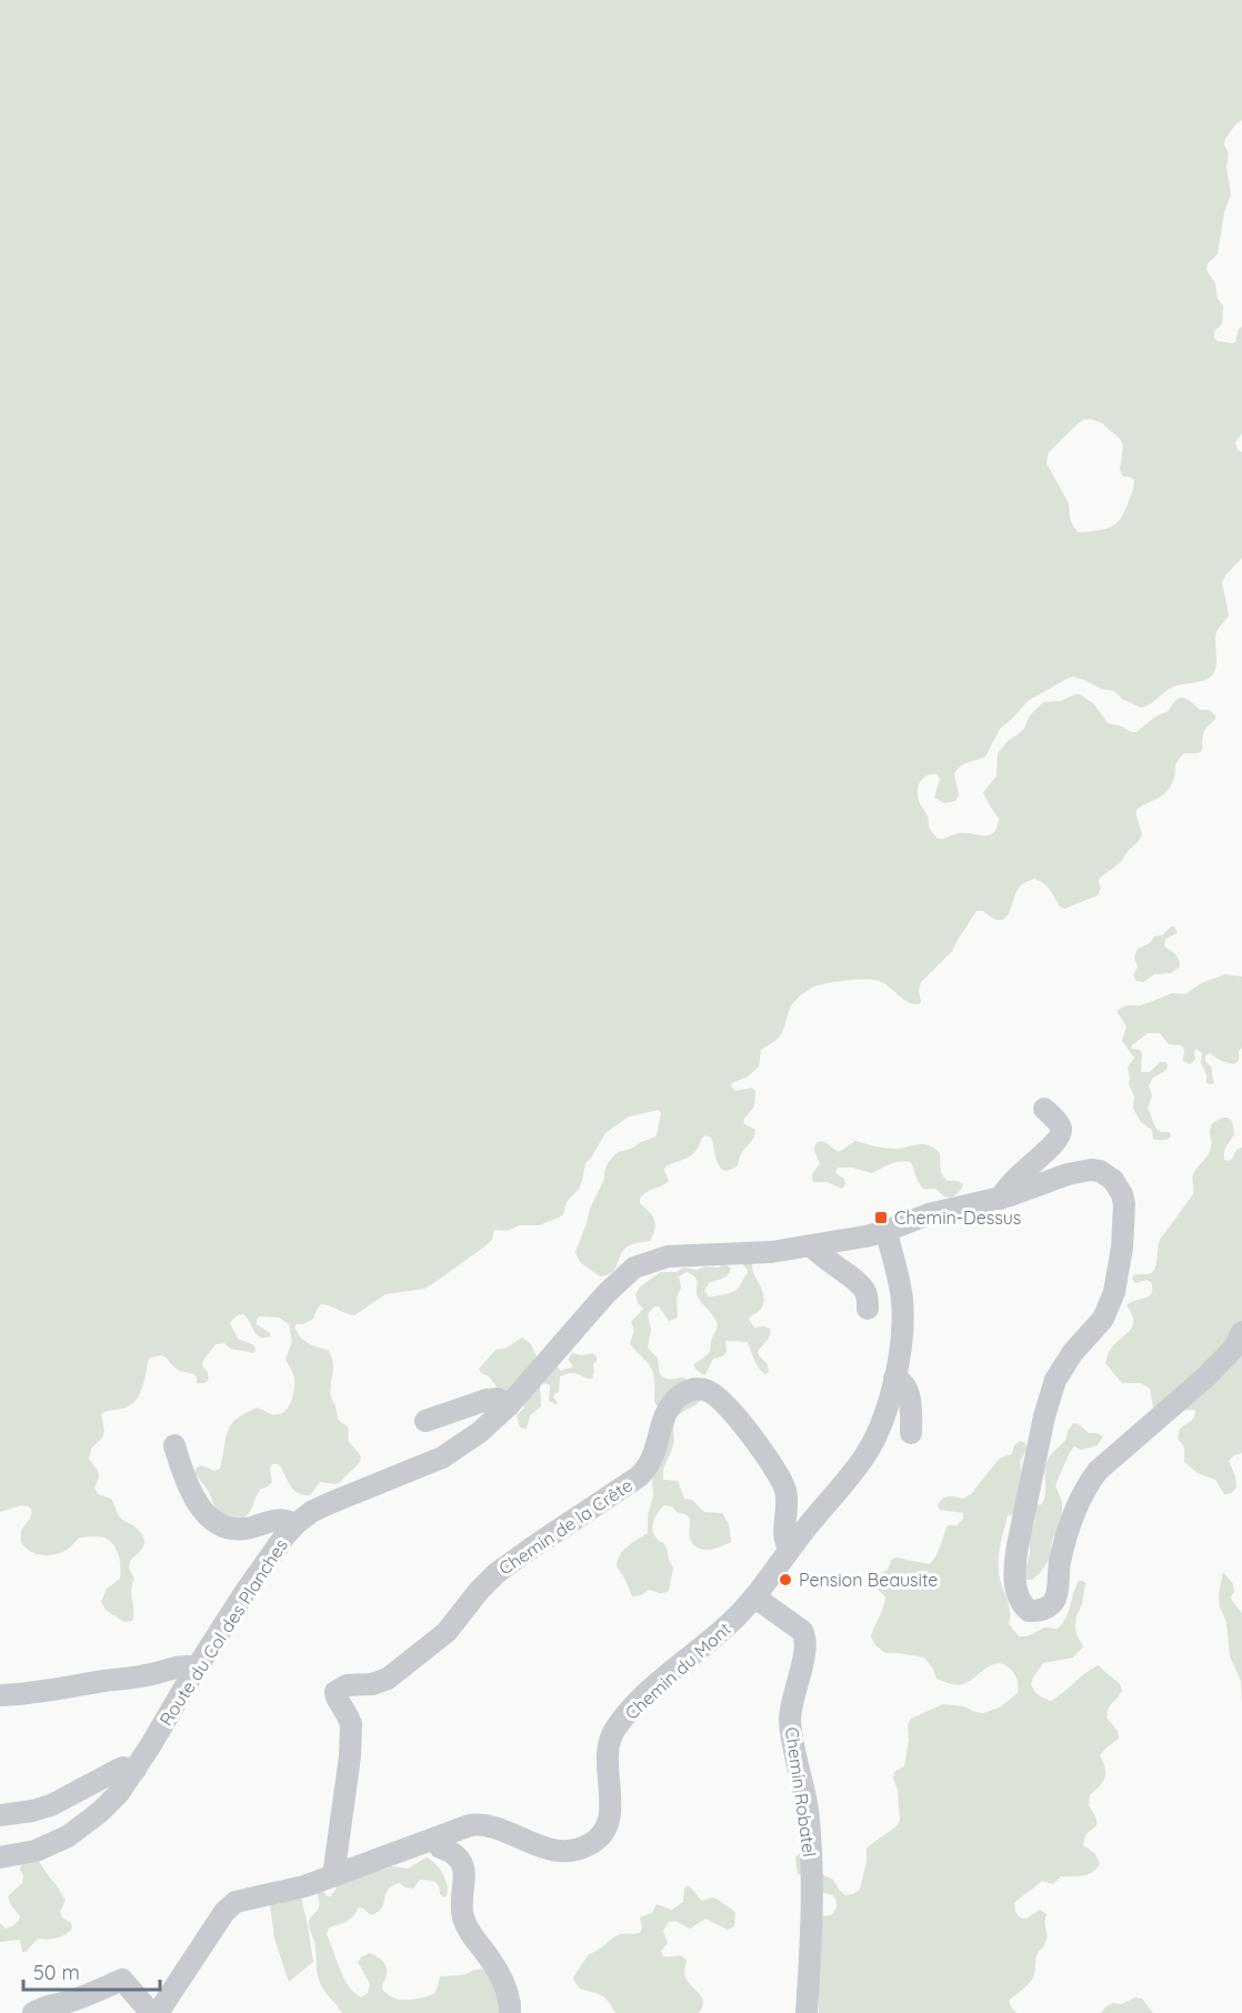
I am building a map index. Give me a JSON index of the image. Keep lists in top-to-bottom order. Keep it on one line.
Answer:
{"streets":{"street":["Chemin de la Crête","Route du Col des Planches","Chemin du Mont","Chemin Robatel"]},"crossings":[["Chemin de la Crête","Chemin du Mont"],["Route du Col des Planches","Chemin du Mont"],["Chemin du Mont","Chemin Robatel"]],"places":{"transit":["Chemin-Dessus"],"other":["Pension Beausite"]},"scale_bar":"50 m"}
